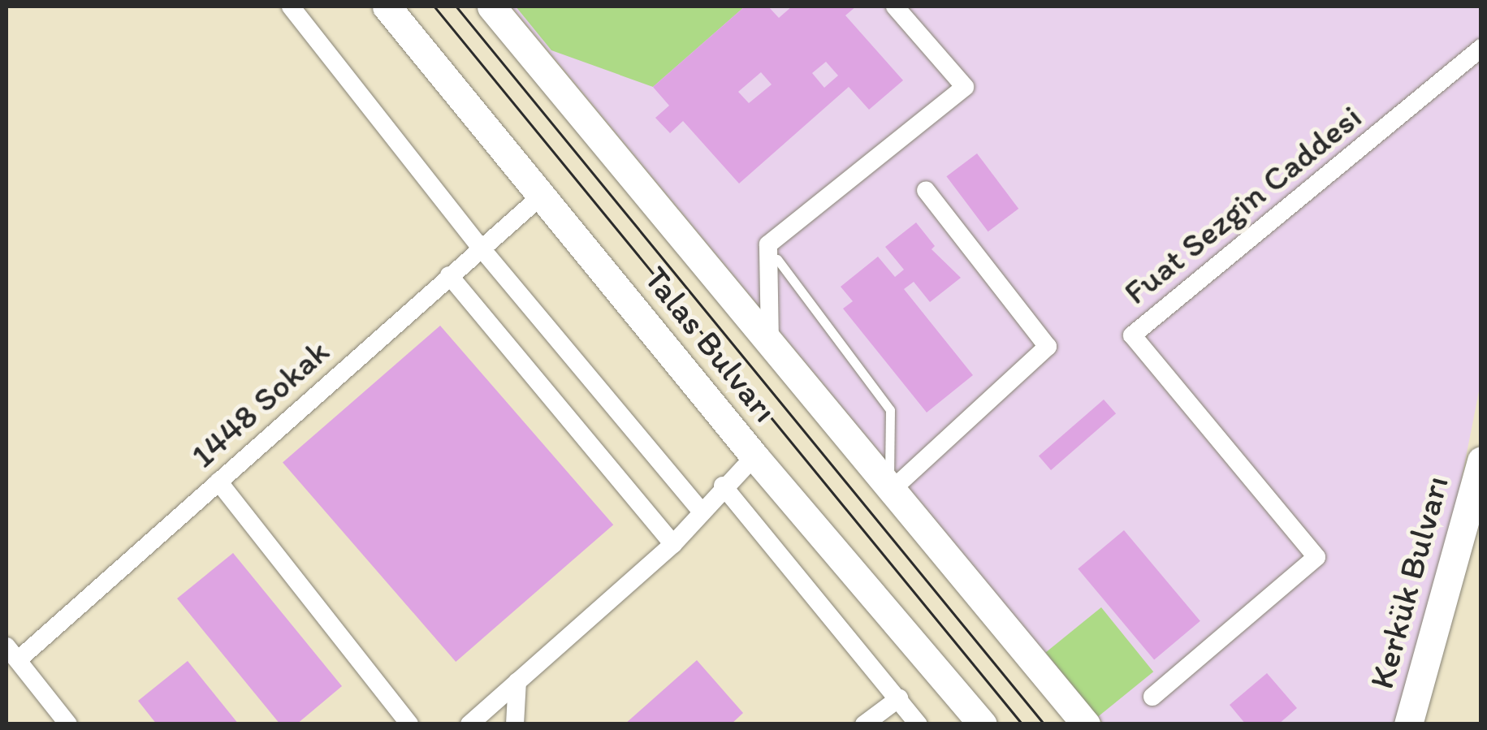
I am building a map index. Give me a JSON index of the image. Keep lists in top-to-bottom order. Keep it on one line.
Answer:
{"streets":{"main road":["Talas Bulvarı","Kerkük Bulvarı"],"street":["Fuat Sezgin Caddesi","1448 Sokak"]},"crossings":[["Talas Bulvarı","1448 Sokak"]]}
